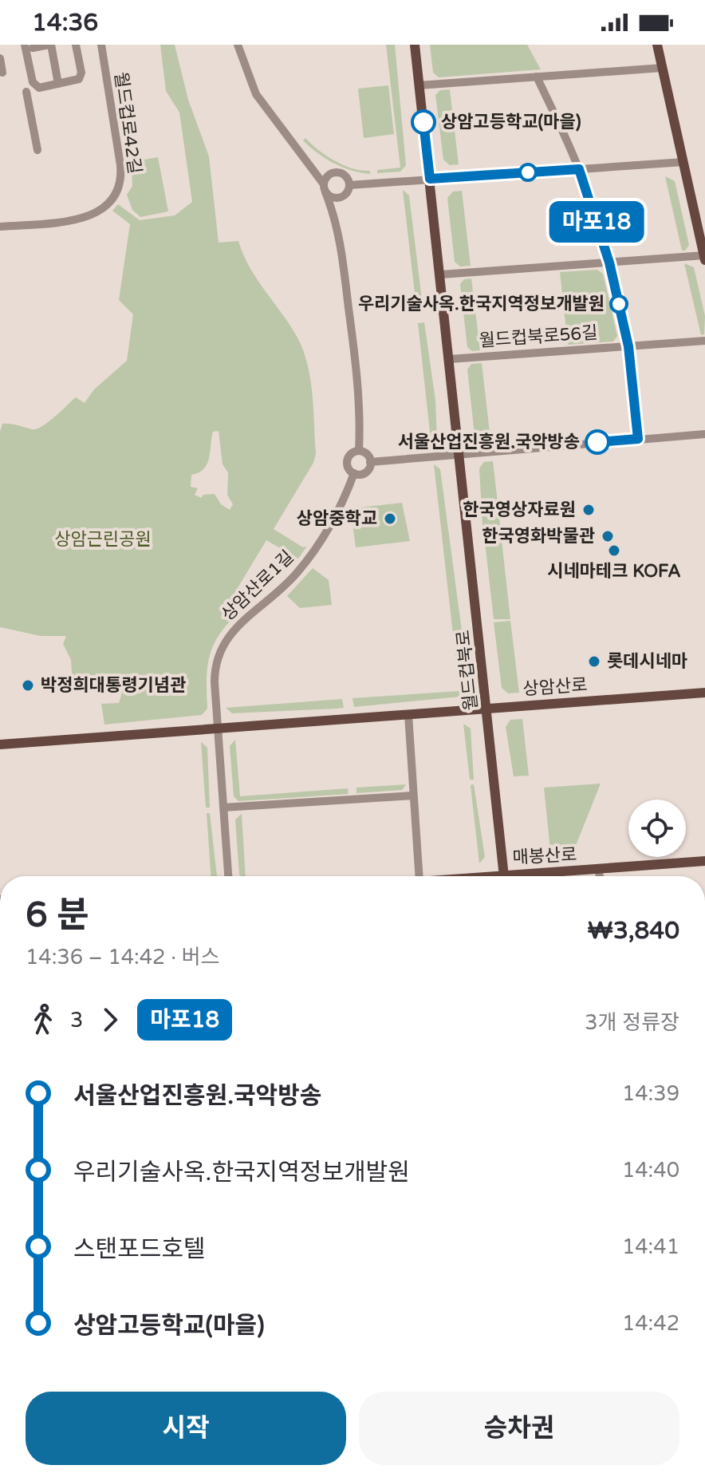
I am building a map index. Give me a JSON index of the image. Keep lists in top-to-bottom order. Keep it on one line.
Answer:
{"streets":{"main road":["월드컵북로","상암산로","매봉산로"],"street":["월드컵로42길","월드컵북로56길","상암산로1길"]},"crossings":[["월드컵북로56길","월드컵북로"],["상암산로1길","상암산로"],["월드컵북로","상암산로"]],"parks":["상암근린공원"],"places":["상암고등학교(마을)","우리기술사옥.한국지역정보개발원","서울산업진흥원.국악방송","한국영상자료원","상암중학교","한국영화박물관","시네마테크 KOFA","롯데시네마","박정희대통령기념관"],"lines":["bus line 마포18"],"page":{"status":"14:36","on_map":"마포18","heading":["6 분","14:36 – 14:42 · 버스","₩3,840"],"legs":["3","마포18","3개 정류장"],"list":[{"name":"서울산업진흥원.국악방송","value":"14:39"},{"name":"우리기술사옥.한국지역정보개발원","value":"14:40"},{"name":"스탠포드호텔","value":"14:41"},{"name":"상암고등학교(마을)","value":"14:42"}],"buttons":["시작","승차권"]}}
